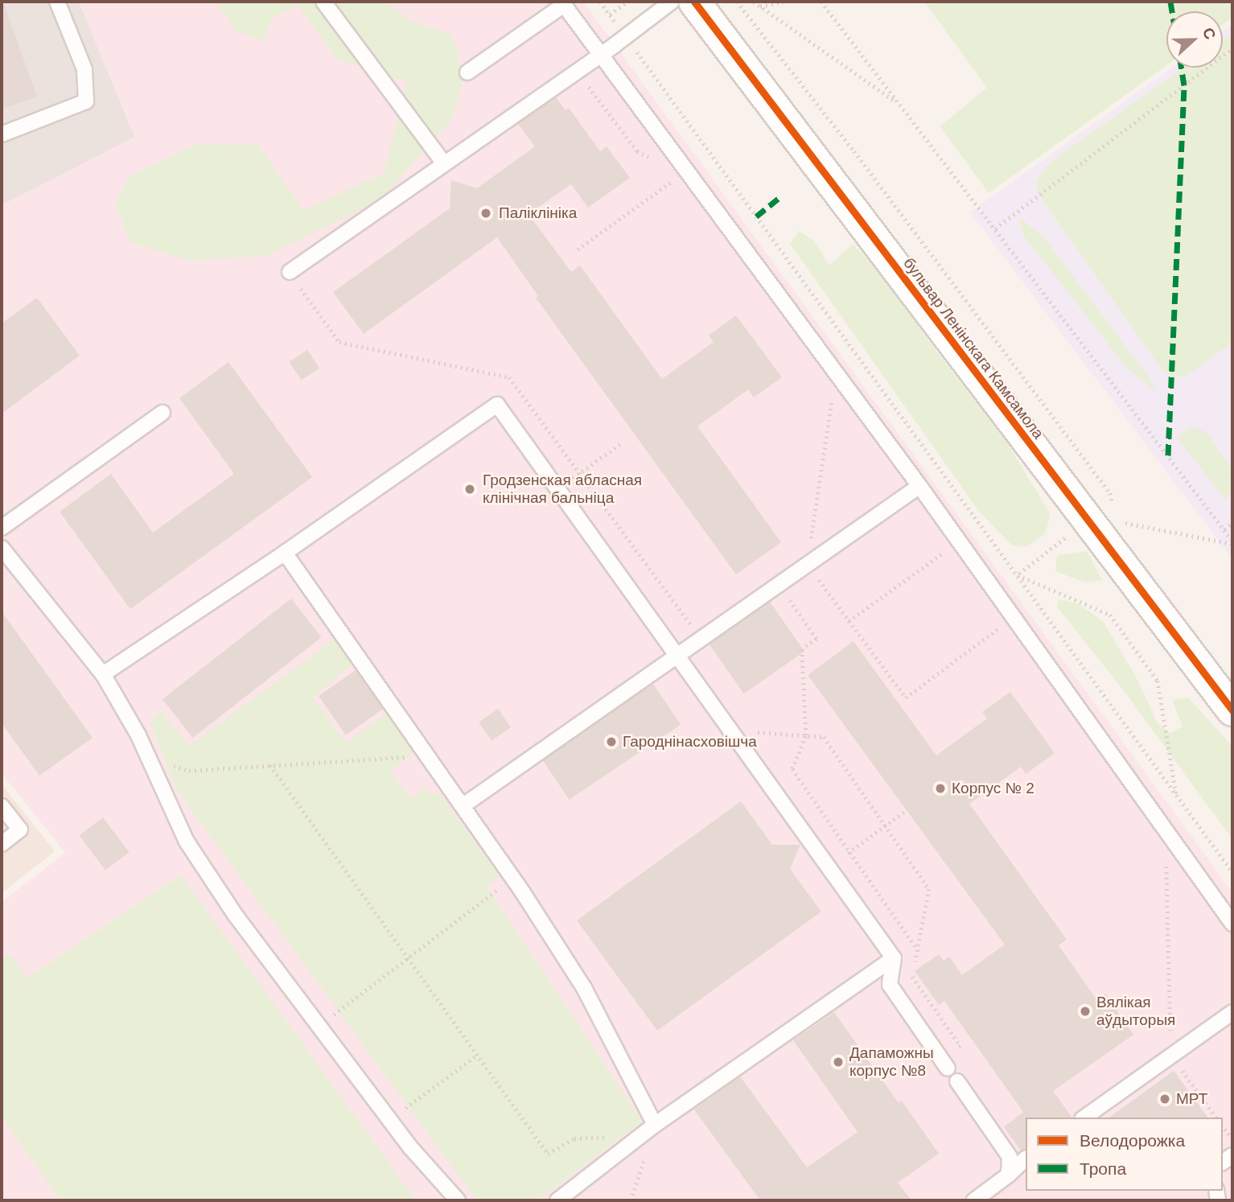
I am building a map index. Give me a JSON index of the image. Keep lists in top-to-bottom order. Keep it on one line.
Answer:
{"streets":{"street":["бульвар Ленінскага Камсамола"]},"places":["Паліклініка","Гродзенская абласная клінічная бальніца","Гароднінасховішча","Корпус № 2","Вялікая аўдыторыя","Дапаможны корпус №8","МРТ"],"legend":["Велодорожка","Тропа"],"north":"right"}
